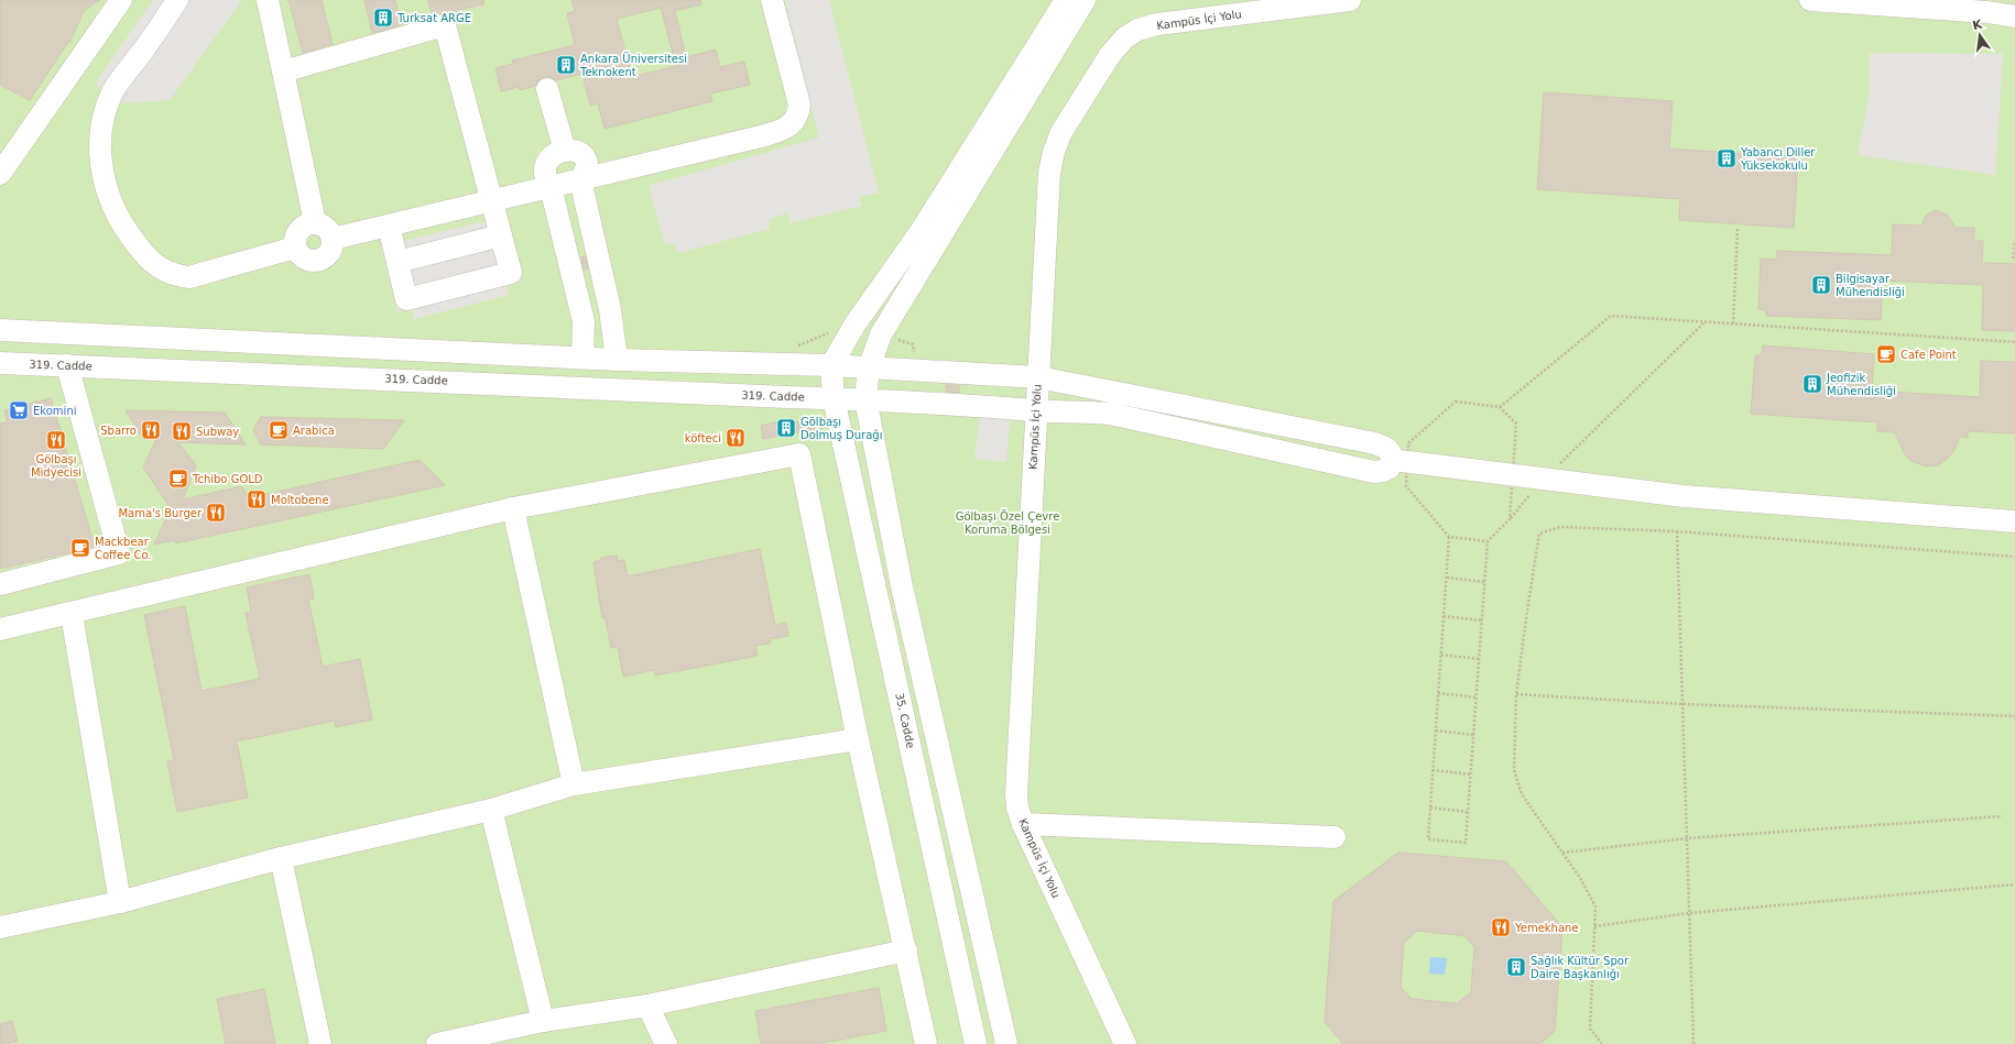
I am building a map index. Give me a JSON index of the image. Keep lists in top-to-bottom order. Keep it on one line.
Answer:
{"streets":{"street":["Kampüs İçi Yolu","319. Cadde","35. Cadde"]},"crossings":[["Kampüs İçi Yolu","319. Cadde"],["319. Cadde","35. Cadde"]],"parks":["Gölbaşı Özel Çevre Koruma Bölgesi"],"places":{"building":["Turksat ARGE","Ankara Üniversitesi Teknokent","Yabancı Diller Yüksekokulu","Bilgisayar Mühendisliği","Jeofizik Mühendisliği","Gölbaşı Dolmuş Durağı","Sağlık Kültür Spor Daire Başkanlığı"],"cafe":["Cafe Point","Arabica","Tchibo GOLD","Mackbear Coffee Co."],"supermarket":["Ekomini"],"restaurant":["Sbarro","Subway","köfteci","Gölbaşı Midyecisi","Moltobene","Mama's Burger","Yemekhane"]},"north":"top"}
